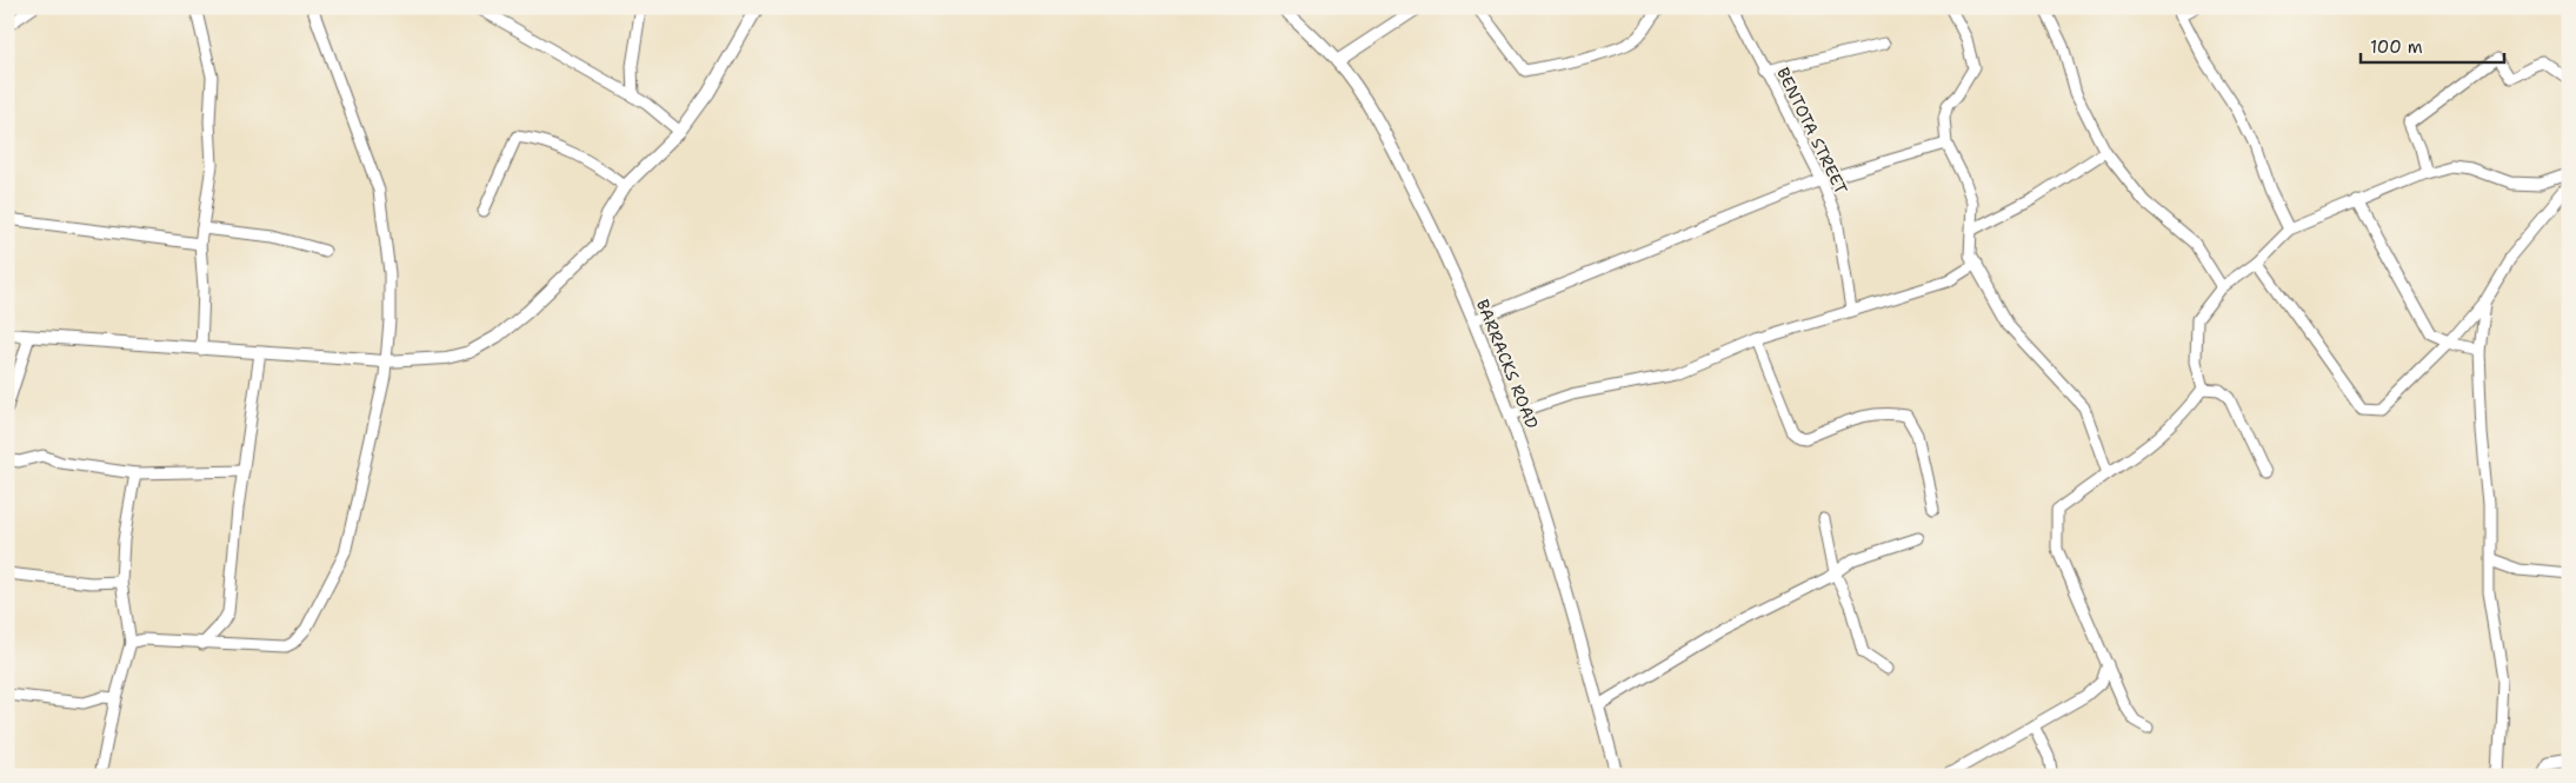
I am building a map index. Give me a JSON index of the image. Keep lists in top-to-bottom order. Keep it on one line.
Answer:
{"streets":{"street":["BENTOTA STREET","BARRACKS ROAD"]},"scale_bar":"100 m"}
